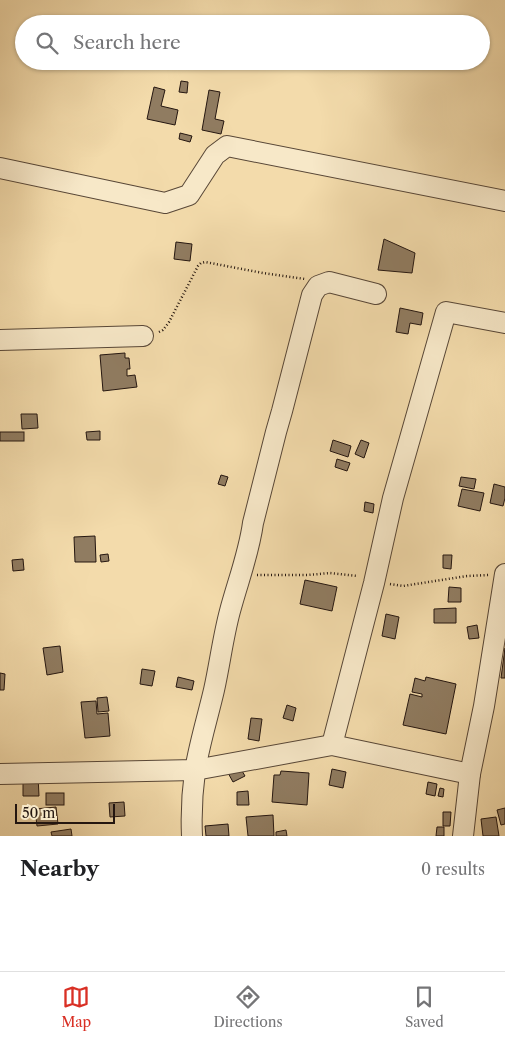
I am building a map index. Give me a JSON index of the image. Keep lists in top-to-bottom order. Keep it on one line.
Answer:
{"scale_bar":"50 m","page":{"search":"Search here","scale":"50 m","heading":["Nearby","0 results"],"nav":["Map","Directions","Saved"]}}
